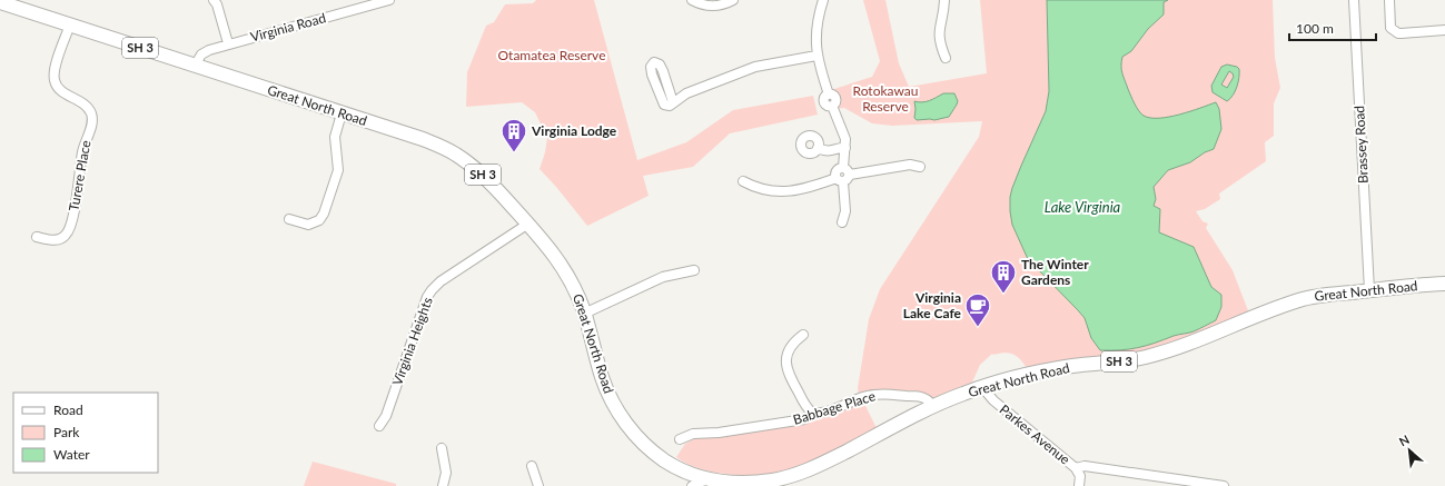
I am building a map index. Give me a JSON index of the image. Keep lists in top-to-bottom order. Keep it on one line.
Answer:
{"streets":{"highway":["SH 3","Great North Road"],"street":["Virginia Road","Brassey Road","Turere Place","Virginia Heights","Babbage Place","Parkes Avenue"]},"crossings":[["Virginia Road","Great North Road"],["Great North Road","Brassey Road"],["Great North Road","Turere Place"],["Great North Road","Virginia Heights"],["Great North Road","Babbage Place"],["Great North Road","Parkes Avenue"]],"water":["Lake Virginia"],"parks":["Otamatea Reserve","Rotokawau Reserve"],"places":{"building":["Virginia Lodge","The Winter Gardens"],"cafe":["Virginia Lake Cafe"]},"legend":["Road","Park","Water"],"scale_bar":"100 m","north":"top left"}
